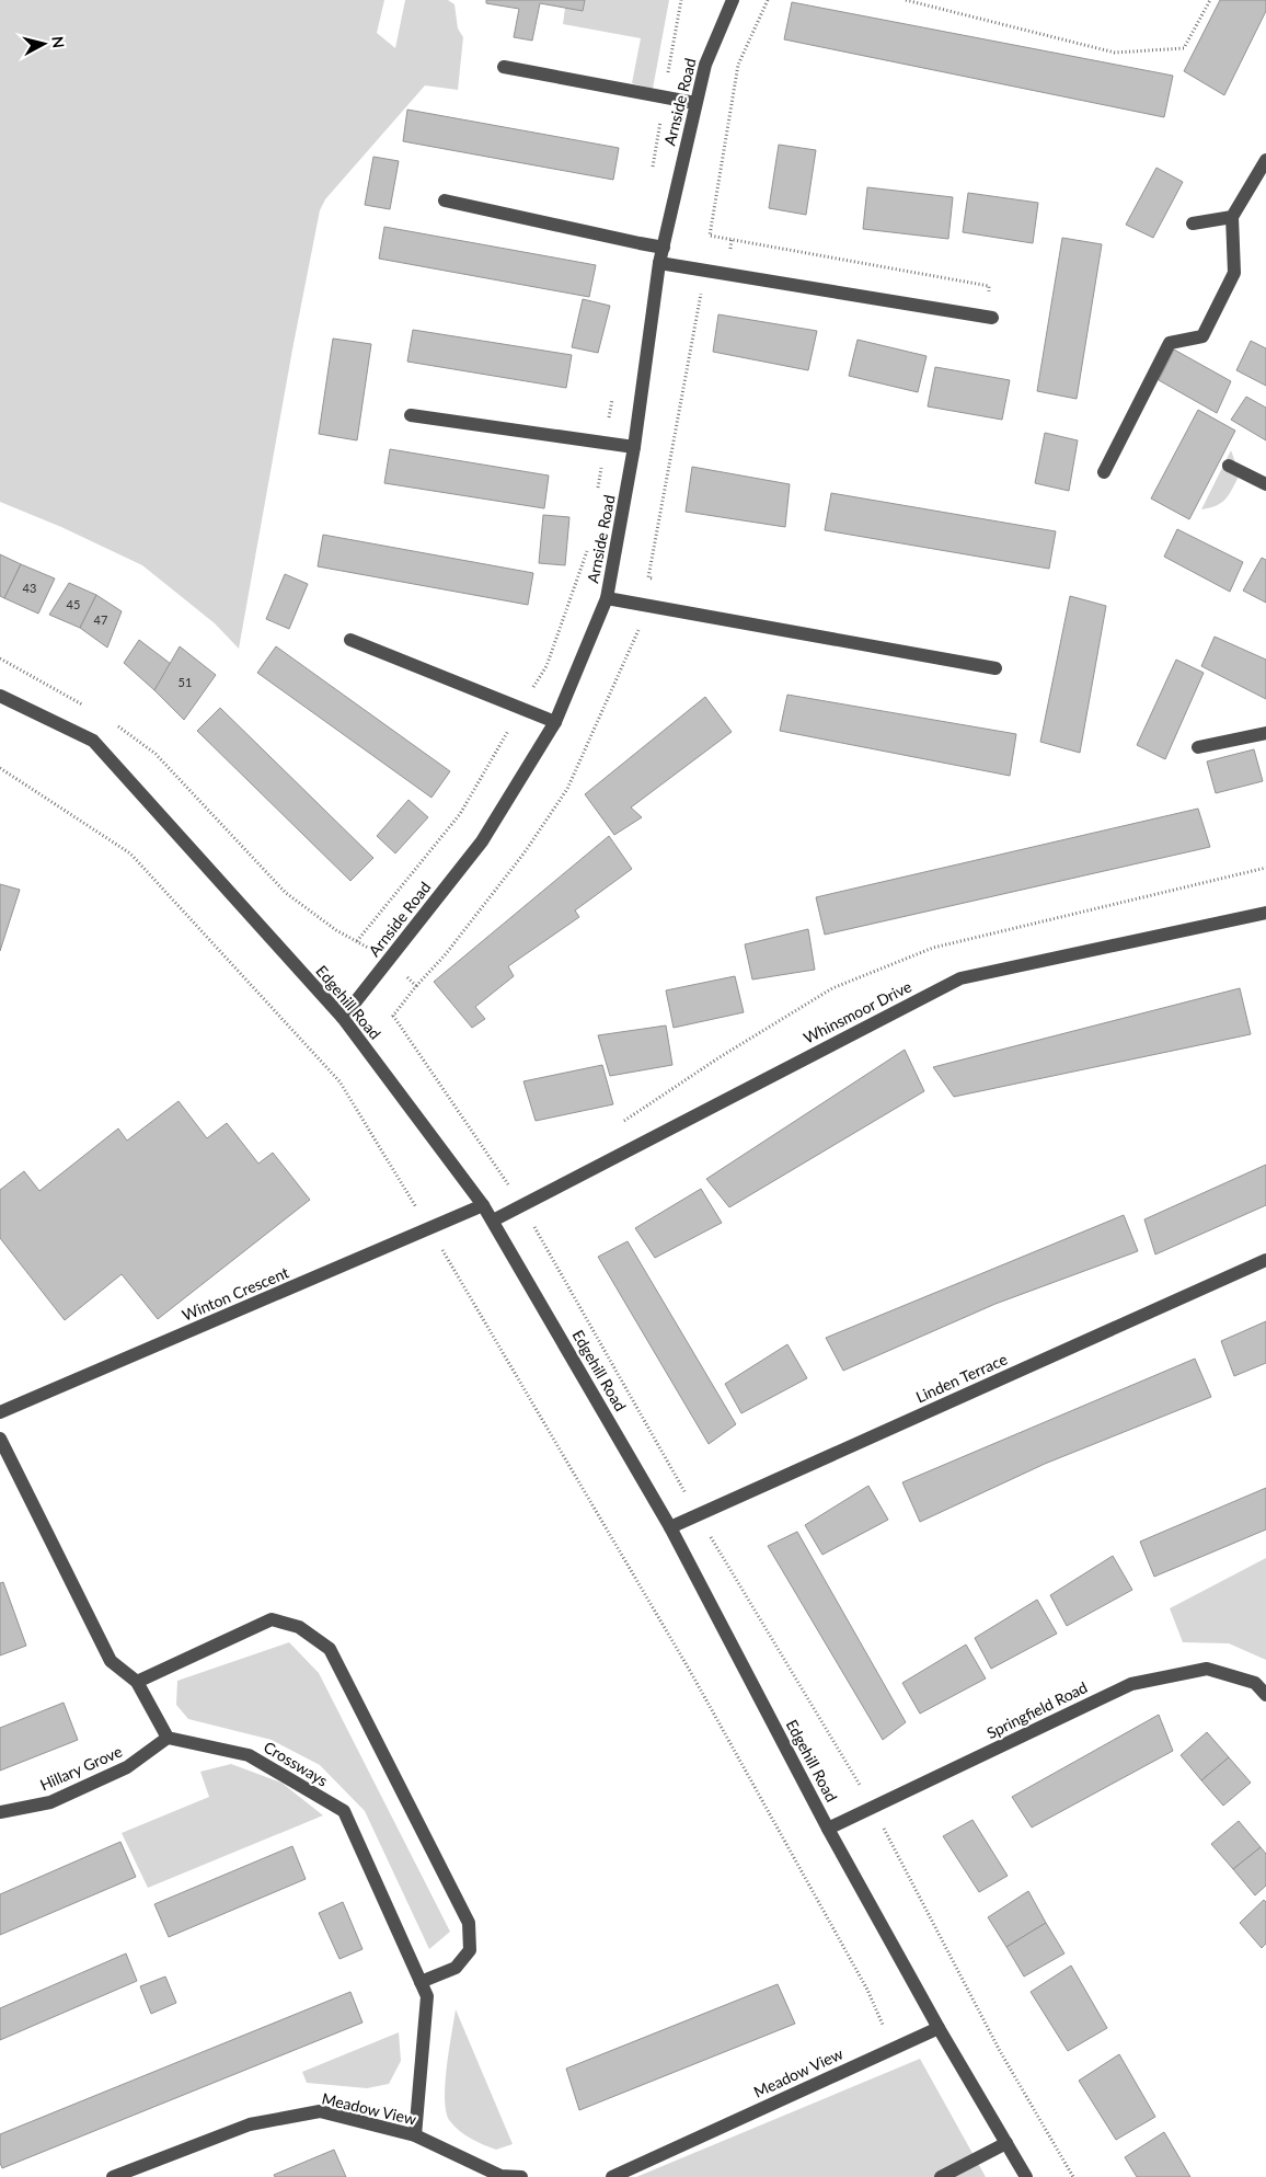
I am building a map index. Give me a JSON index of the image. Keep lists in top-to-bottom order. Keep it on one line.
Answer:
{"streets":{"street":["Arnside Road","Edgehill Road","Whinsmoor Drive","Winton Crescent","Linden Terrace","Springfield Road","Crossways","Hillary Grove","Meadow View"]},"crossings":[["Arnside Road","Edgehill Road"],["Edgehill Road","Whinsmoor Drive"],["Edgehill Road","Winton Crescent"],["Edgehill Road","Linden Terrace"],["Edgehill Road","Springfield Road"],["Edgehill Road","Meadow View"],["Crossways","Hillary Grove"],["Crossways","Meadow View"]],"house_numbers":["43","45","47","51"],"north":"right"}
